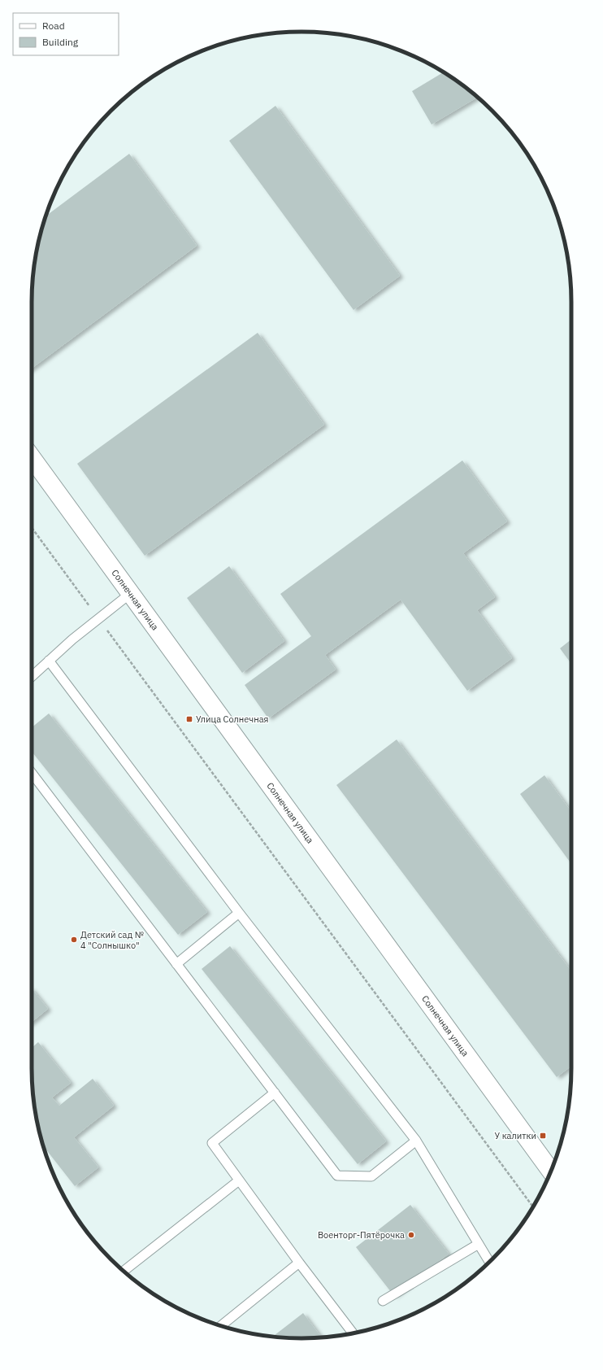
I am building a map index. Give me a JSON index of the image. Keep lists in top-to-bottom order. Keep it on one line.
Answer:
{"streets":{"street":["Солнечная улица"]},"places":{"transit":["Улица Солнечная","У калитки"],"other":["Детский сад № 4 \"Солнышко\"","Военторг-Пятёрочка"]},"legend":["Road","Building"]}
